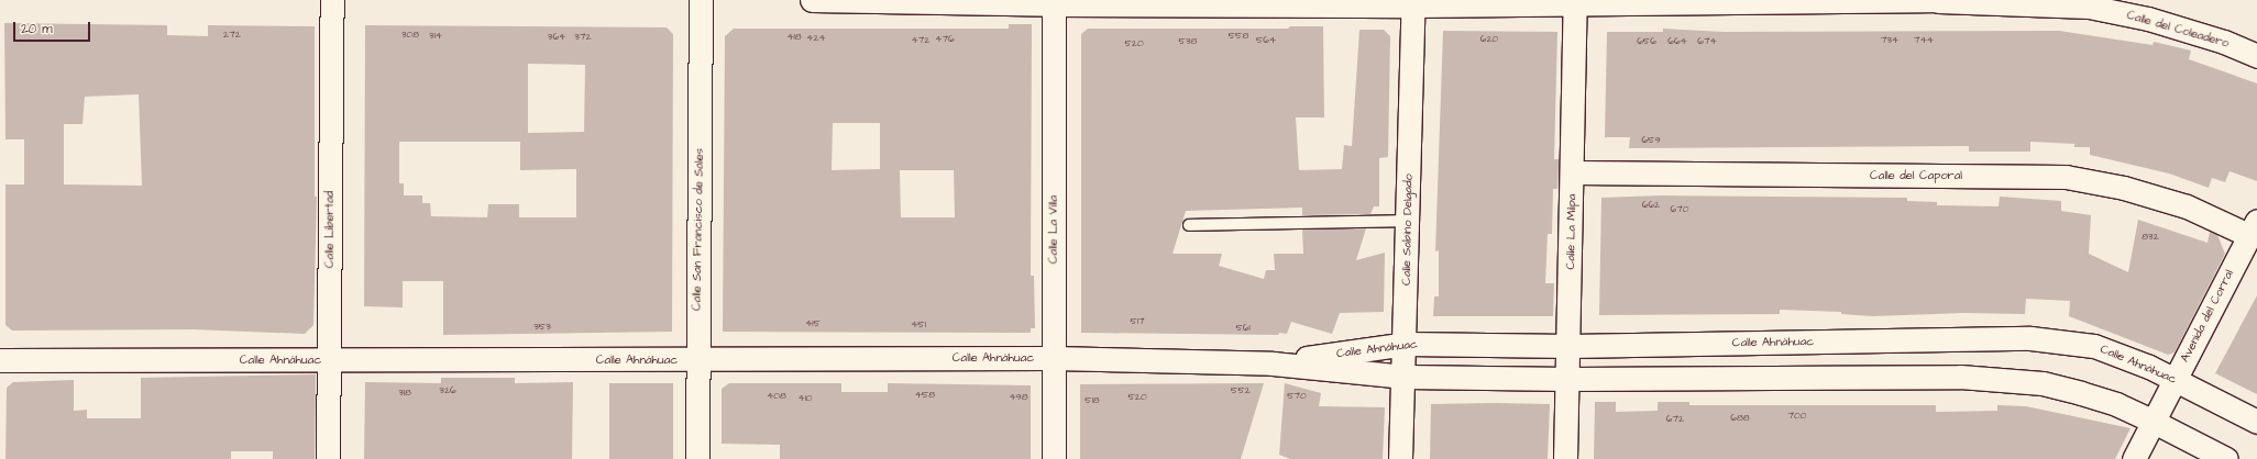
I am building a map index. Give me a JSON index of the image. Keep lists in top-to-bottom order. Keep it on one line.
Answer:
{"streets":{"street":["Calle del Coleadero","Calle del Caporal","Calle Libertad","Calle San Francisco de Sales","Calle La Villa","Calle Sabino Delgado","Calle La Milpa","Avenida del Corral","Calle Ahnáhuac"]},"crossings":[["Calle del Coleadero","Calle La Villa"],["Calle del Coleadero","Calle Sabino Delgado"],["Calle del Coleadero","Calle La Milpa"],["Calle del Caporal","Calle La Milpa"],["Calle del Caporal","Avenida del Corral"],["Calle Libertad","Calle Ahnáhuac"],["Calle San Francisco de Sales","Calle Ahnáhuac"],["Calle La Villa","Calle Ahnáhuac"],["Calle Sabino Delgado","Calle Ahnáhuac"],["Calle La Milpa","Calle Ahnáhuac"],["Avenida del Corral","Calle Ahnáhuac"]],"house_numbers":["272","308","314","558","364","372","418","424","476","620","472","564","734","744","538","656","664","674","520","659","662","670","832","517","415","451","353","561","326","552","318","458","408","570","498","520","410","518","700","688","672"],"scale_bar":"20 m"}
